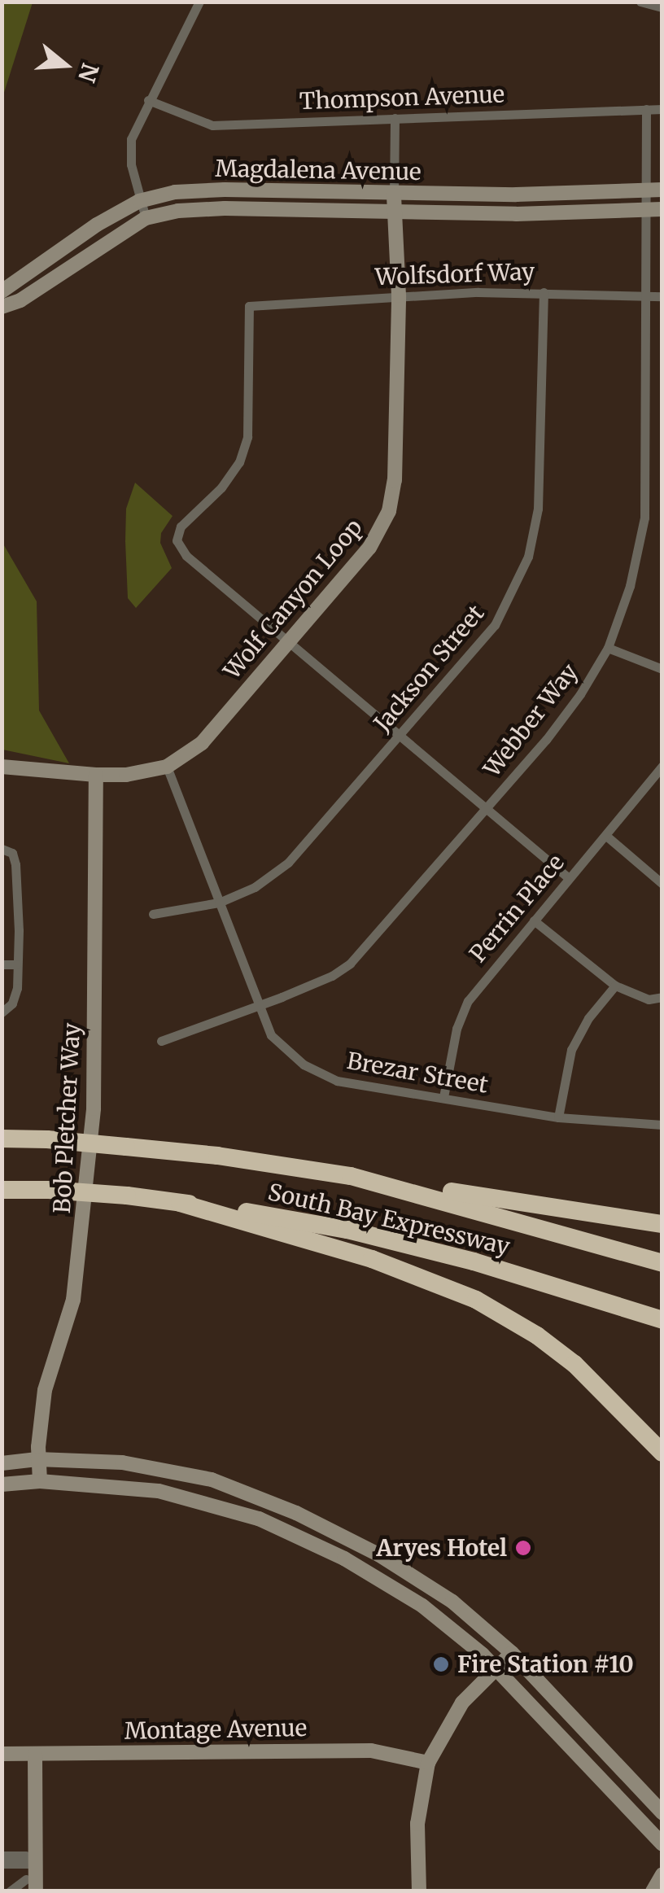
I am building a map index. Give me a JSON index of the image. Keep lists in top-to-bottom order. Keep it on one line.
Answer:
{"streets":{"highway":["South Bay Expressway"],"street":["Thompson Avenue","Magdalena Avenue","Wolfsdorf Way","Wolf Canyon Loop","Jackson Street","Webber Way","Perrin Place","Brezar Street","Bob Pletcher Way","Montage Avenue"]},"crossings":[["Thompson Avenue","Wolf Canyon Loop"],["Thompson Avenue","Webber Way"],["Magdalena Avenue","Wolf Canyon Loop"],["Magdalena Avenue","Webber Way"],["Wolfsdorf Way","Wolf Canyon Loop"],["Wolfsdorf Way","Jackson Street"],["Wolfsdorf Way","Webber Way"],["Wolf Canyon Loop","Brezar Street"],["Wolf Canyon Loop","Bob Pletcher Way"],["Jackson Street","Brezar Street"],["Webber Way","Brezar Street"],["Perrin Place","Brezar Street"]],"places":["Aryes Hotel","Fire Station #10"],"north":"right"}
